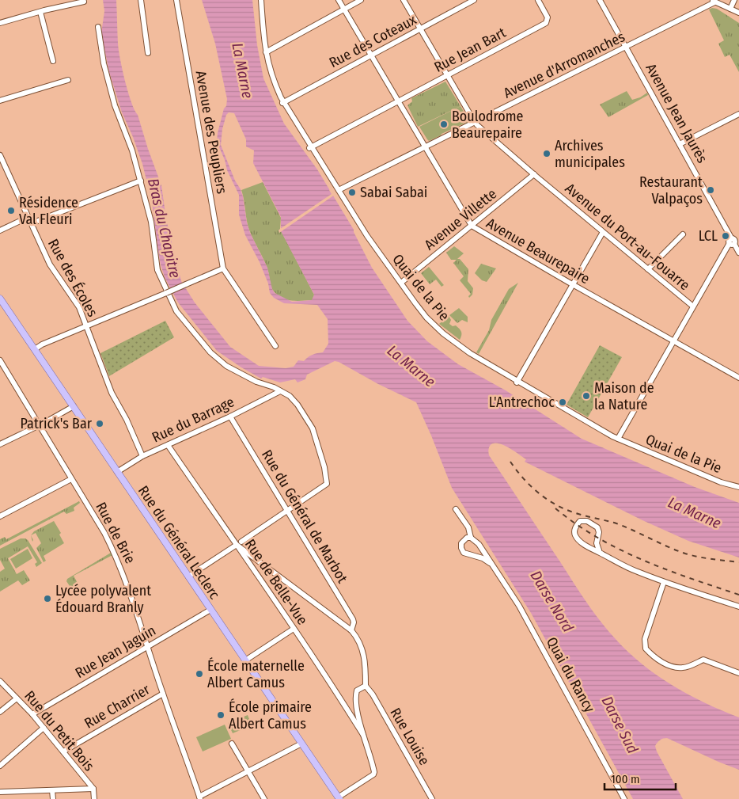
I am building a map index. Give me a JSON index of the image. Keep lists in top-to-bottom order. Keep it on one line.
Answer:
{"streets":{"main road":["Rue du Général Leclerc"],"street":["Rue des Coteaux","Rue Jean Bart","Avenue d'Arromanches","Avenue Jean Jaurès","Avenue des Peupliers","Avenue Villette","Avenue du Port-au-Fouarre","Avenue Beaurepaire","Rue des Écoles","Quai de la Pie","Rue du Barrage","Rue du Général de Marbot","Rue de Brie","Rue de Belle-Vue","Rue Jean Jaguin","Quai du Rancy","Rue Charrier","Rue du Petit Bois","Rue Louise"]},"crossings":[["Rue des Coteaux","Avenue du Port-au-Fouarre"],["Rue des Coteaux","Avenue Beaurepaire"],["Rue des Coteaux","Quai de la Pie"],["Rue Jean Bart","Avenue du Port-au-Fouarre"],["Rue Jean Bart","Avenue Beaurepaire"],["Rue Jean Bart","Quai de la Pie"],["Avenue d'Arromanches","Avenue Jean Jaurès"],["Avenue d'Arromanches","Avenue du Port-au-Fouarre"],["Avenue d'Arromanches","Avenue Beaurepaire"],["Avenue d'Arromanches","Quai de la Pie"],["Avenue Villette","Avenue du Port-au-Fouarre"],["Avenue Villette","Avenue Beaurepaire"],["Avenue Villette","Quai de la Pie"],["Rue des Écoles","Rue du Barrage"],["Rue du Barrage","Rue du Général de Marbot"],["Rue du Barrage","Rue du Général Leclerc"],["Rue du Barrage","Rue de Belle-Vue"],["Rue de Brie","Rue Jean Jaguin"],["Rue de Brie","Rue Charrier"],["Rue du Général Leclerc","Rue Jean Jaguin"],["Rue Jean Jaguin","Rue du Petit Bois"],["Rue Charrier","Rue du Petit Bois"]],"water":["La Marne","Bras du Chapitre","Darse Nord","Darse Sud"],"places":["Boulodrome Beaurepaire","Archives municipales","Restaurant Valpaços","Sabai Sabai","Résidence Val Fleuri","LCL","Maison de la Nature","L'Antrechoc","Patrick's Bar","Lycée polyvalent Édouard Branly","École maternelle Albert Camus","École primaire Albert Camus"],"scale_bar":"100 m"}
